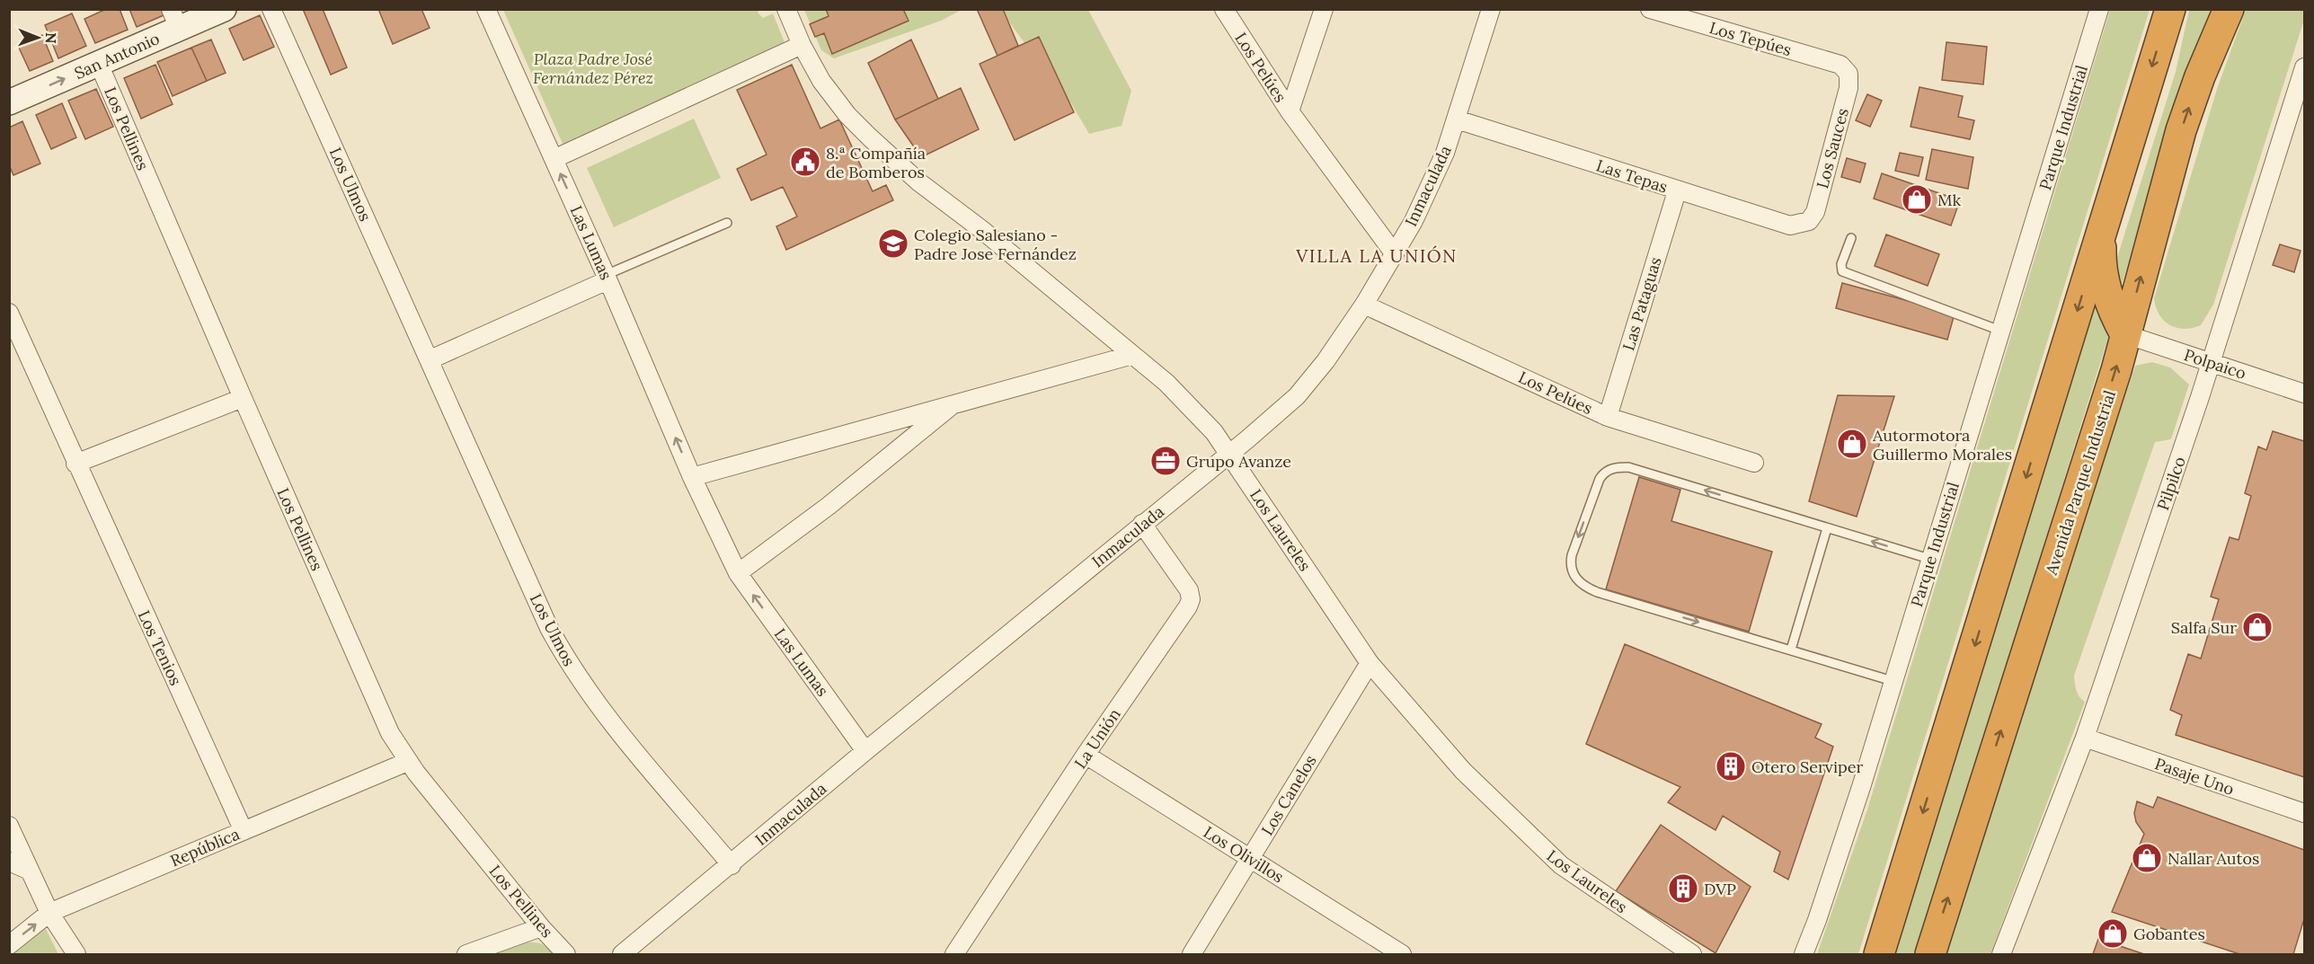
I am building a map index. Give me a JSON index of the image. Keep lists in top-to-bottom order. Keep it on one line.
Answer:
{"streets":{"highway":["Avenida Parque Industrial"],"main road":["San Antonio"],"street":["Los Tepúes","Los Pelúes","Parque Industrial","Los Pellines","Los Sauces","Las Tepas","Los Ulmos","Inmaculada","Las Lumas","Las Pataguas","Polpaico","Pilpilco","Los Laureles","Los Tenios","La Unión","Pasaje Uno","Los Canelos","República","Los Olivillos"]},"crossings":[["Los Tepúes","Los Sauces"],["San Antonio","Los Pellines"],["Los Pelúes","Inmaculada"],["Los Pelúes","Las Pataguas"],["Los Pellines","República"],["Los Sauces","Las Tepas"],["Las Tepas","Inmaculada"],["Las Tepas","Las Pataguas"],["Los Ulmos","Inmaculada"],["Inmaculada","Las Lumas"],["Inmaculada","Los Laureles"],["Inmaculada","La Unión"],["Polpaico","Avenida Parque Industrial"],["Polpaico","Pilpilco"],["Pilpilco","Pasaje Uno"],["Los Laureles","Los Canelos"],["Los Tenios","República"],["La Unión","Los Olivillos"],["Los Canelos","Los Olivillos"]],"one_way":["San Antonio","Las Lumas"],"districts":["VILLA LA UNIÓN"],"parks":["Plaza Padre José Fernández Pérez"],"places":{"public building":["8.ª Compañía de Bomberos"],"shop":["Mk","Autormotora Guillermo Morales","Salfa Sur","Nallar Autos","Gobantes"],"school or university":["Colegio Salesiano - Padre Jose Fernández"],"office":["Grupo Avanze"],"building":["Otero Serviper","DVP"]},"north":"right"}
